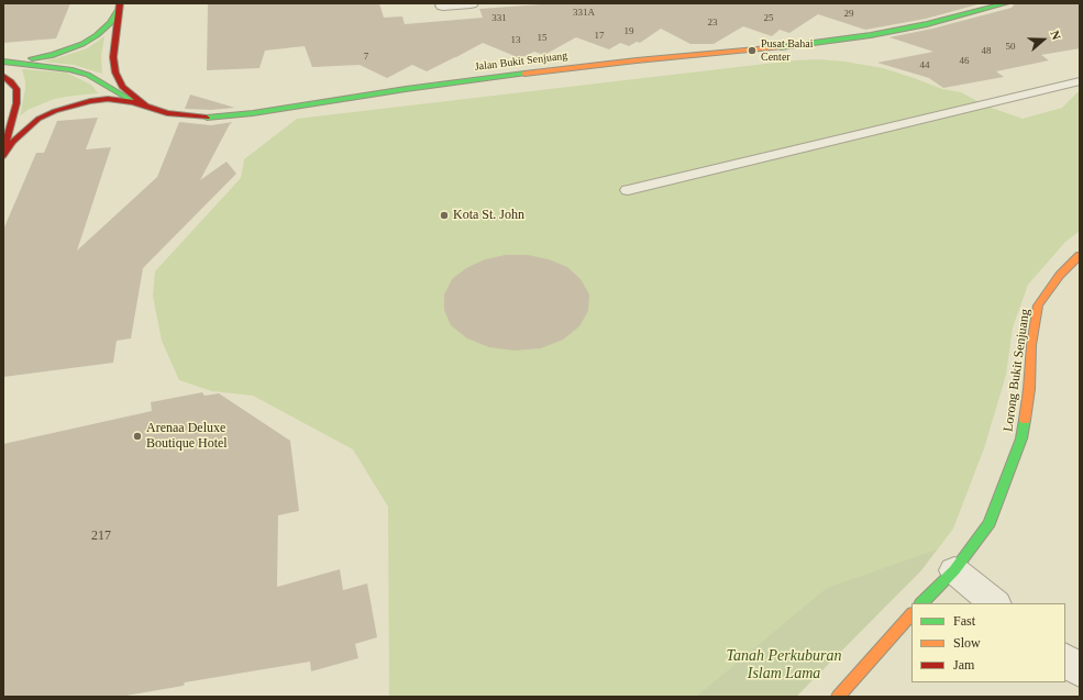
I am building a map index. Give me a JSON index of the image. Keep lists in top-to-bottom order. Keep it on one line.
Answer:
{"streets":{"main road":["Jalan Bukit Senjuang","Lorong Bukit Senjuang"]},"parks":["Tanah Perkuburan Islam Lama"],"places":["Pusat Bahai Center","Kota St. John","Arenaa Deluxe Boutique Hotel"],"house_numbers":["331A","29","331","25","23","19","17","15","13","50","48","7","46","44","217"],"legend":["Fast","Slow","Jam"],"north":"right"}
